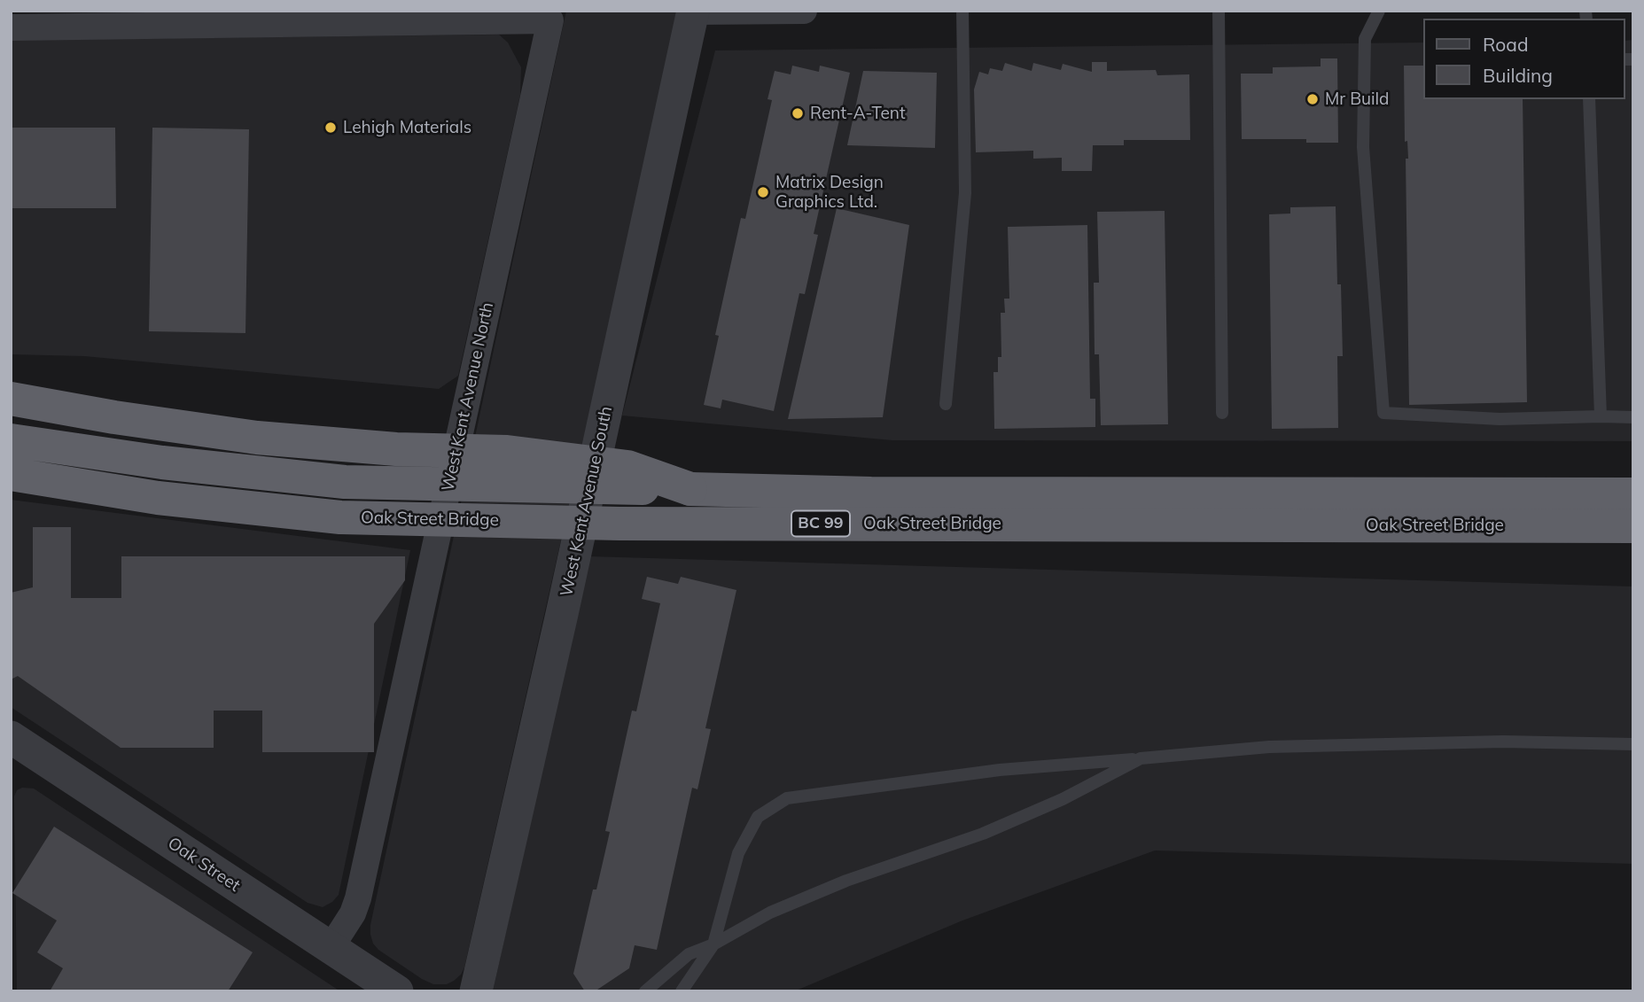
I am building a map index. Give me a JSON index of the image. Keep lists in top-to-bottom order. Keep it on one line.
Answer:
{"streets":{"highway":["Oak Street Bridge","BC 99"],"street":["West Kent Avenue North","West Kent Avenue South","Oak Street"]},"crossings":[["West Kent Avenue North","Oak Street"]],"places":["Mr Build","Rent-A-Tent","Lehigh Materials","Matrix Design Graphics Ltd."],"legend":["Road","Building"]}
